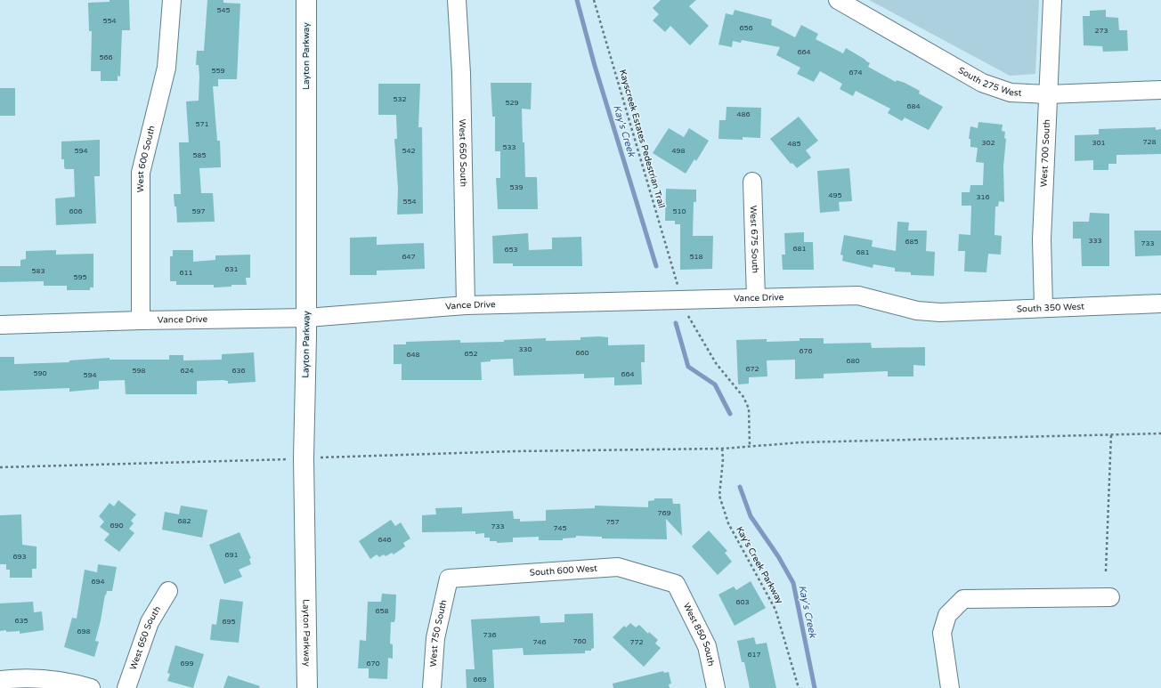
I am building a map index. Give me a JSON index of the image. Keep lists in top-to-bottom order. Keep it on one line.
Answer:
{"streets":{"main road":["Layton Parkway"],"street":["South 275 West","West 650 South","West 700 South","West 600 South","West 675 South","Vance Drive","South 350 West","South 600 West","West 750 South","West 850 South"],"path":["Kayscreek Estates Pedestrian Trail","Kay's Creek Parkway"]},"crossings":[["Layton Parkway","Vance Drive"],["South 275 West","West 700 South"],["West 650 South","Vance Drive"],["West 700 South","South 350 West"],["West 600 South","Vance Drive"],["West 675 South","Vance Drive"],["Vance Drive","South 350 West"],["South 600 West","West 750 South"],["South 600 West","West 850 South"]],"water":["Kay's Creek"],"house_numbers":["545","554","656","273","664","566","559","674","532","529","684","486","571","728","302","301","485","533","594","542","498","585","539","495","316","554","606","597","510","333","685","733","681","653","681","647","518","631","583","611","595","330","676","660","652","648","680","672","598","624","636","590","664","594","769","682","757","690","733","745","646","691","693","694","603","658","635","695","698","736","760","746","772","617","699","670","669"]}
